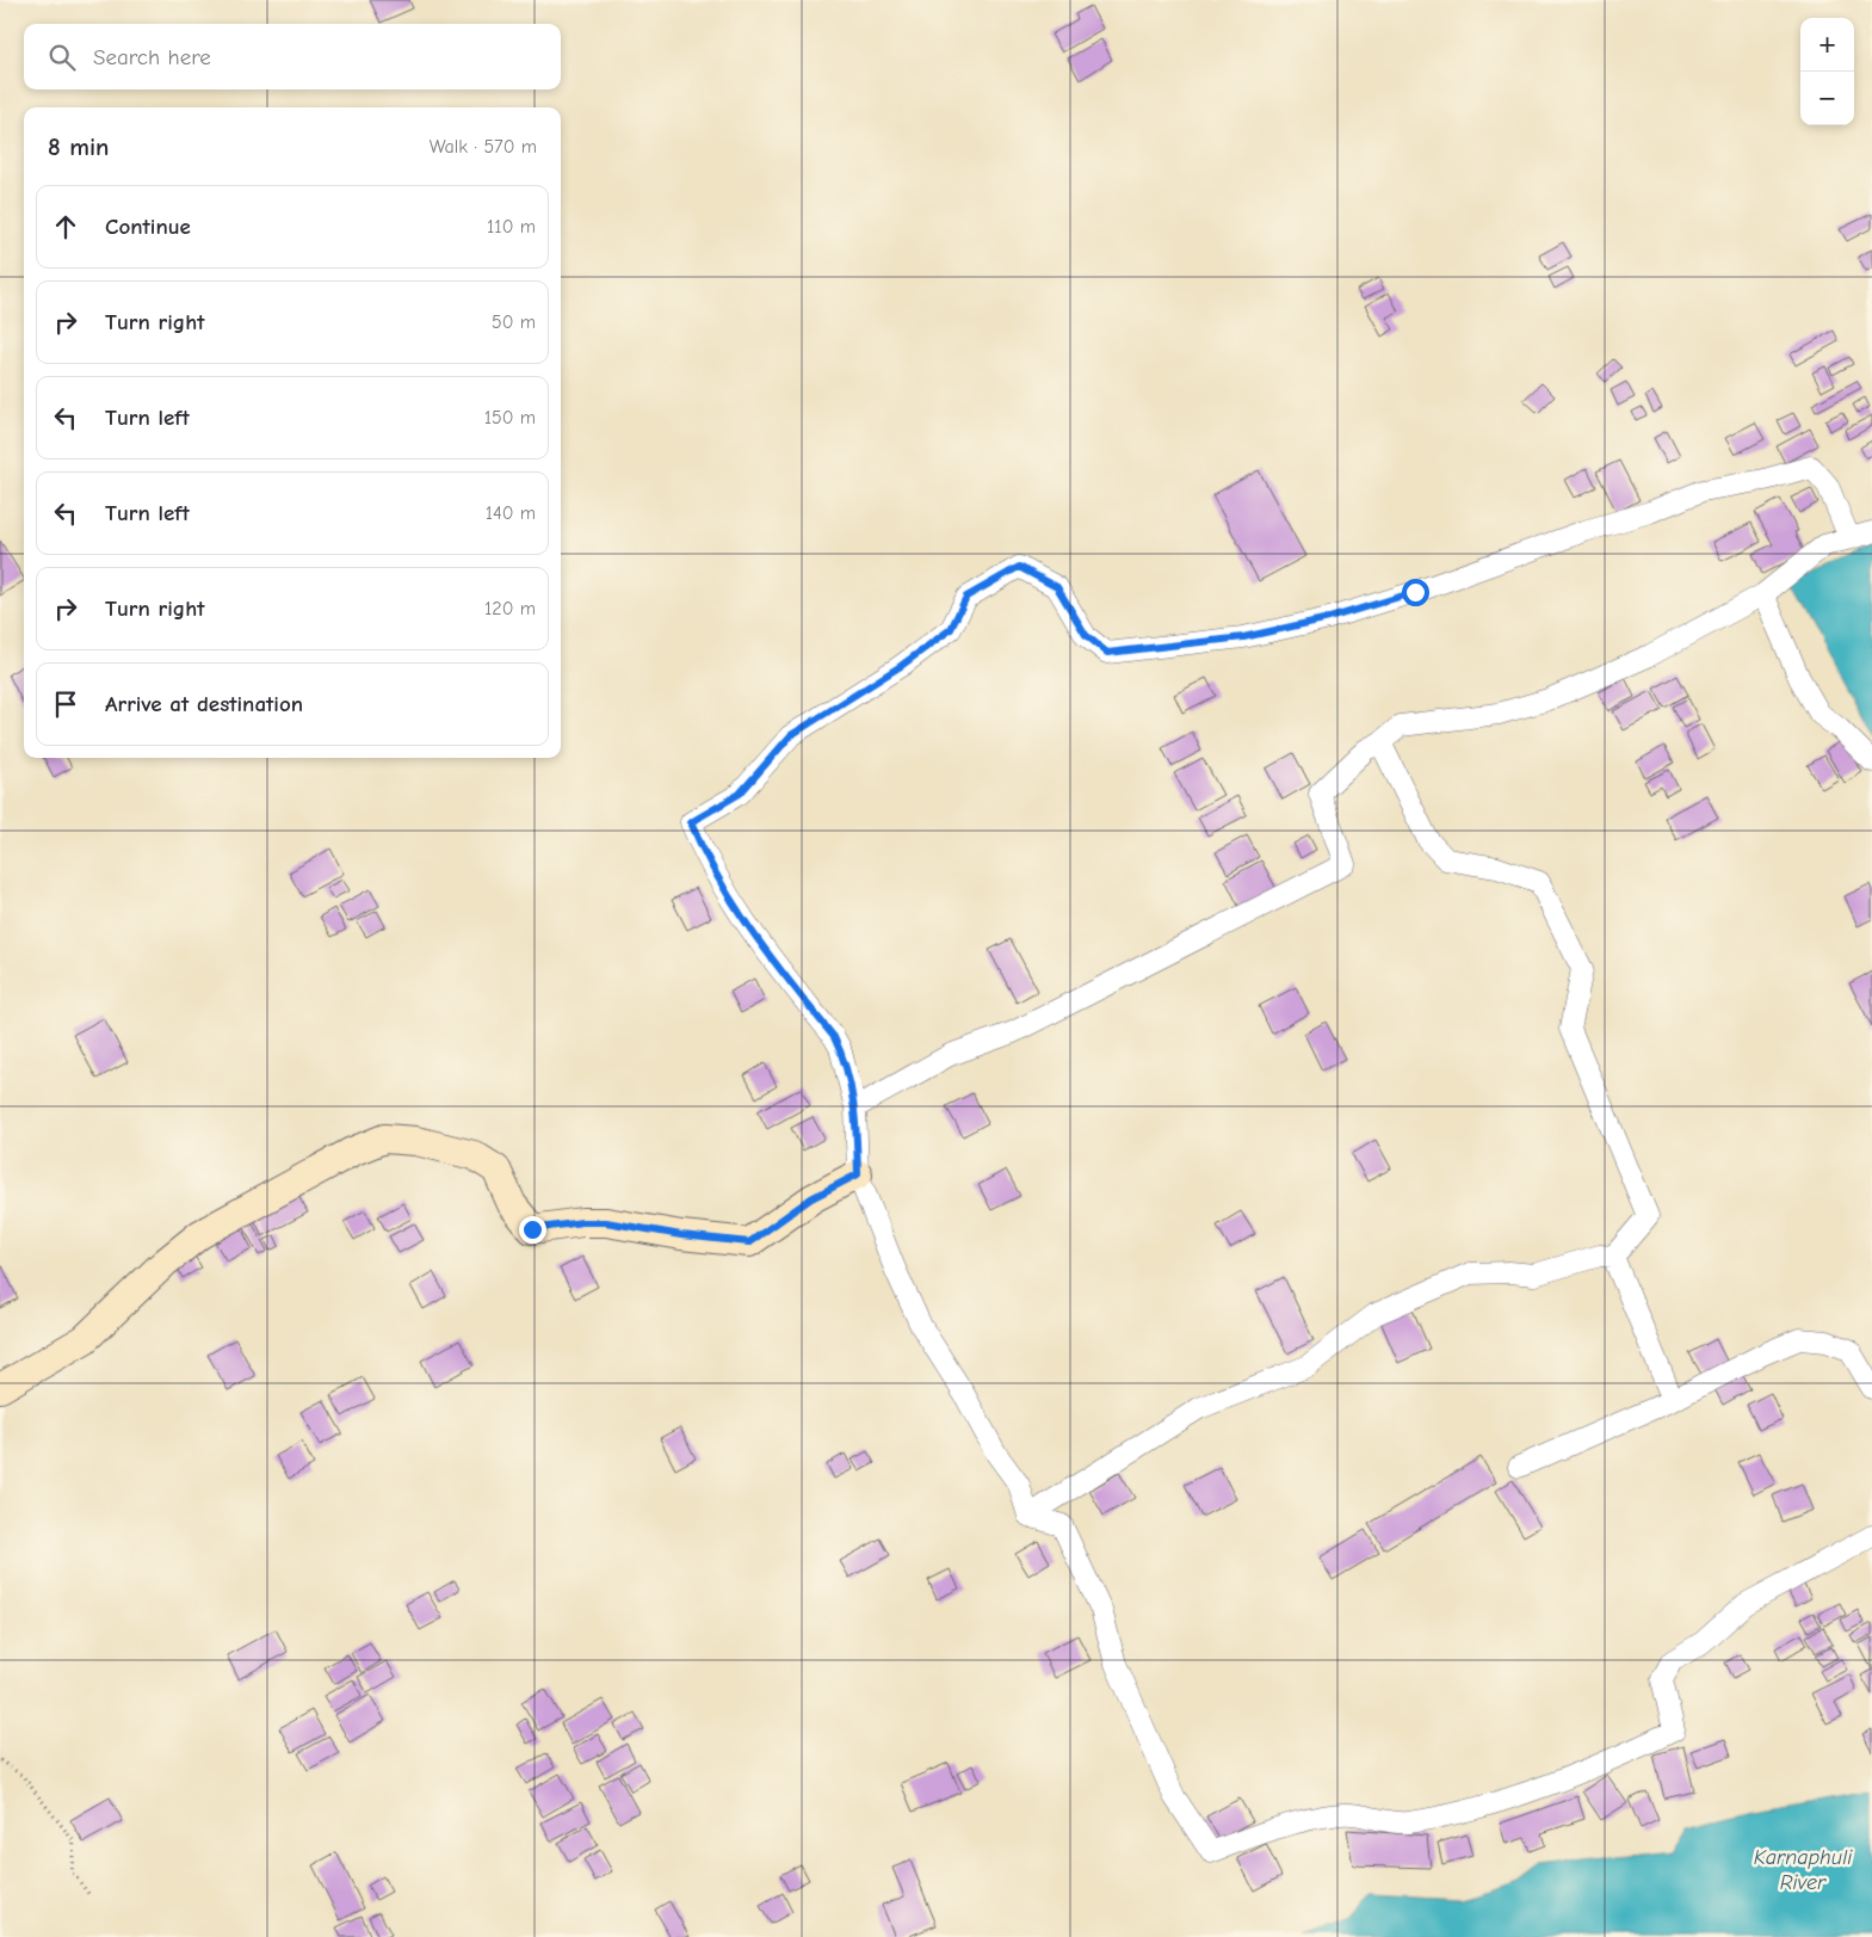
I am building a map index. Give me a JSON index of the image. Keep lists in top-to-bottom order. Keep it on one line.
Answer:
{"water":["Karnaphuli River"],"page":{"map_buttons":["+","−"],"search":"Search here","heading":["8 min","Walk · 570 m"],"list":[["Continue","110 m"],["Turn right","50 m"],["Turn left","150 m"],["Turn left","140 m"],["Turn right","120 m"],"Arrive at destination"]}}
